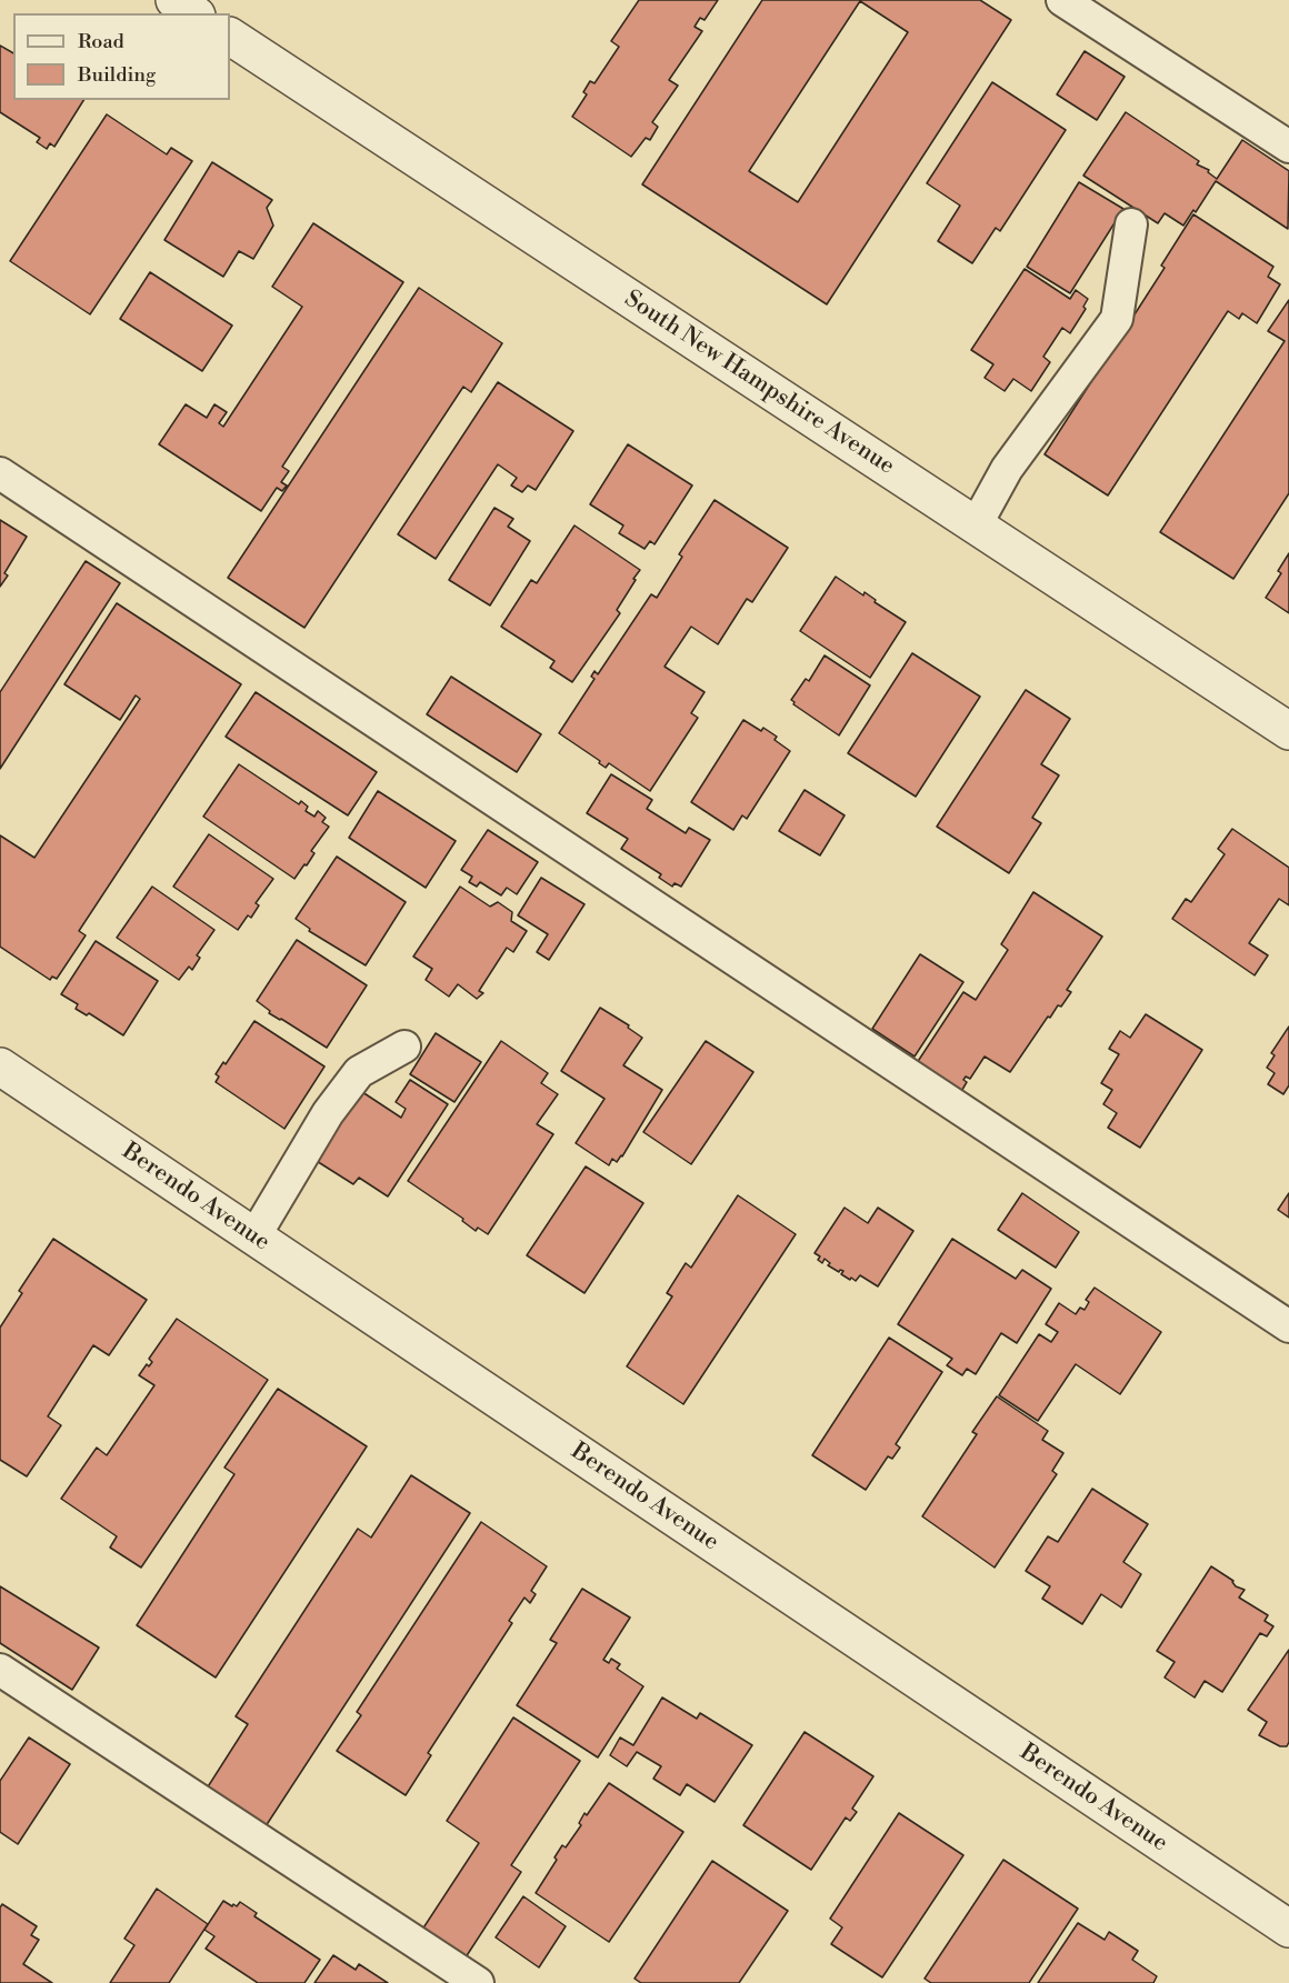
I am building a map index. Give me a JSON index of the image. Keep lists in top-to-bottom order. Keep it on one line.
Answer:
{"streets":{"street":["South New Hampshire Avenue","Berendo Avenue"]},"legend":["Road","Building"]}
